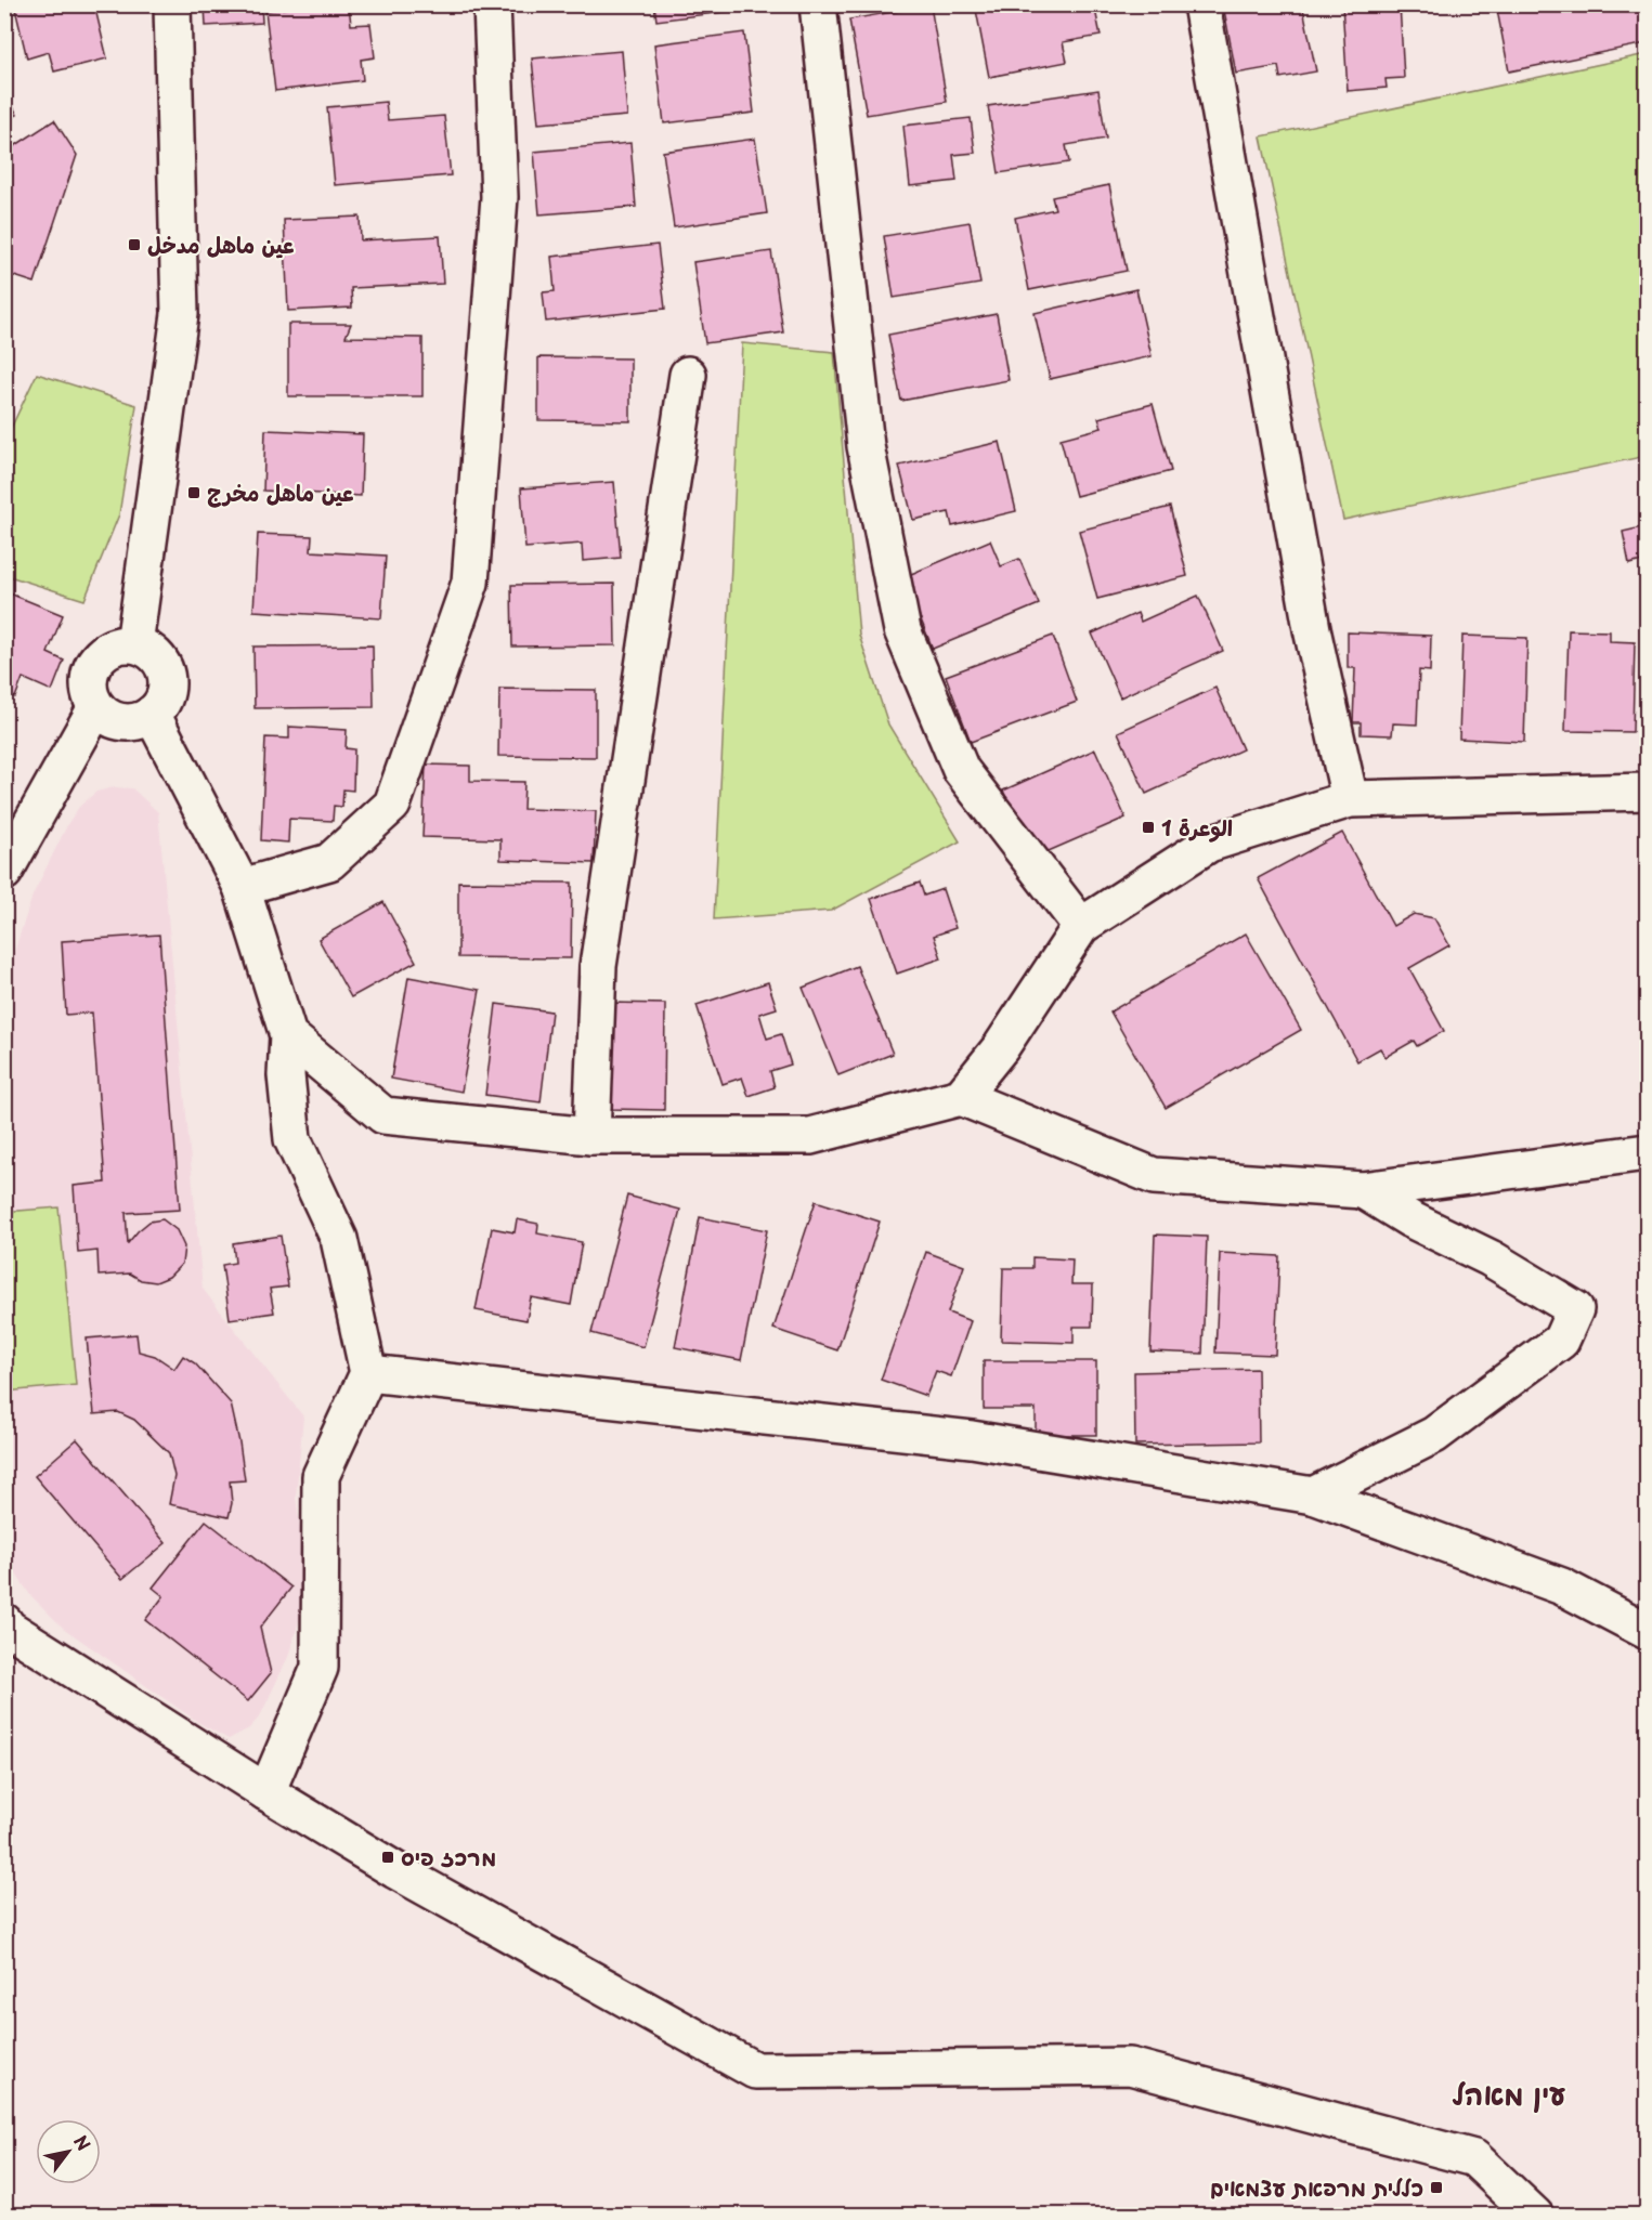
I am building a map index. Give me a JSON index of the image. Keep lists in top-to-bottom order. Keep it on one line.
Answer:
{"districts":["עין מאהל"],"places":{"transit":["عين ماهل مدخل","عين ماهل مخرج","الوعرة 1","מרכז פיס","כללית מרפאת עצמאים"]},"north":"top right"}
